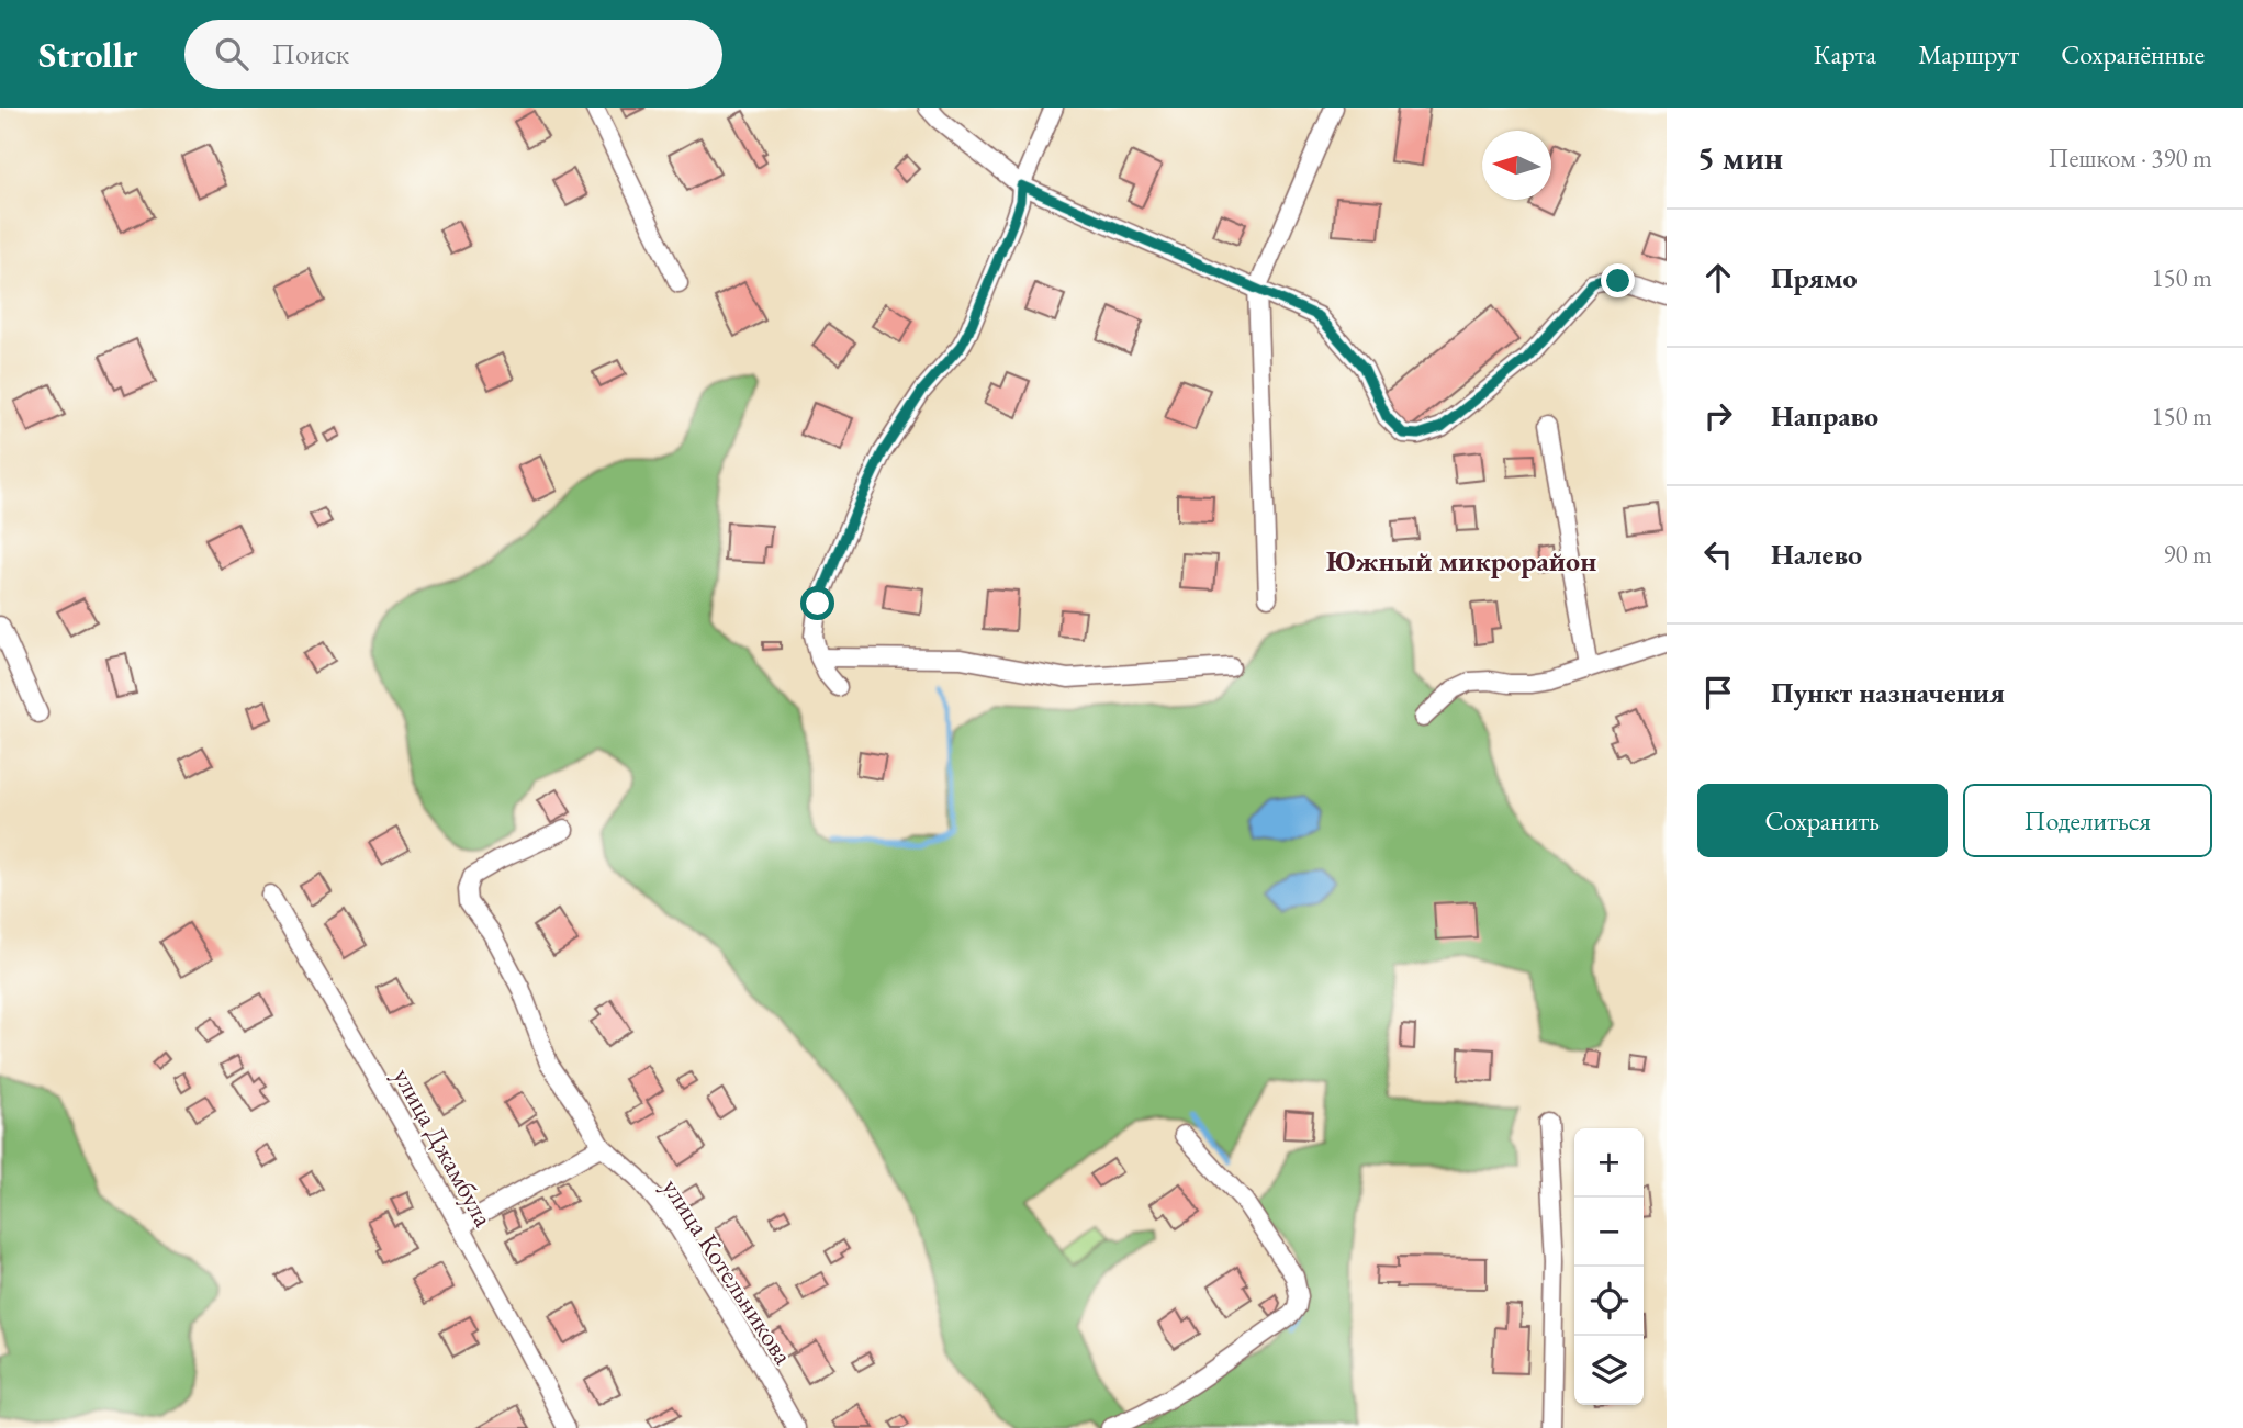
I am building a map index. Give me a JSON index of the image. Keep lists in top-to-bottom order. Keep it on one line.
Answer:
{"streets":{"street":["улица Джамбула","улица Котельникова"]},"districts":["Южный микрорайон"],"north":"left","page":{"header":"Strollr","search":"Поиск","nav":["Карта","Маршрут","Сохранённые"],"heading":["5 мин","Пешком · 390 m"],"list":[["Прямо","150 m"],["Направо","150 m"],["Налево","90 m"],"Пункт назначения"],"buttons":["Сохранить","Поделиться"],"map_buttons":["+","−"]}}
